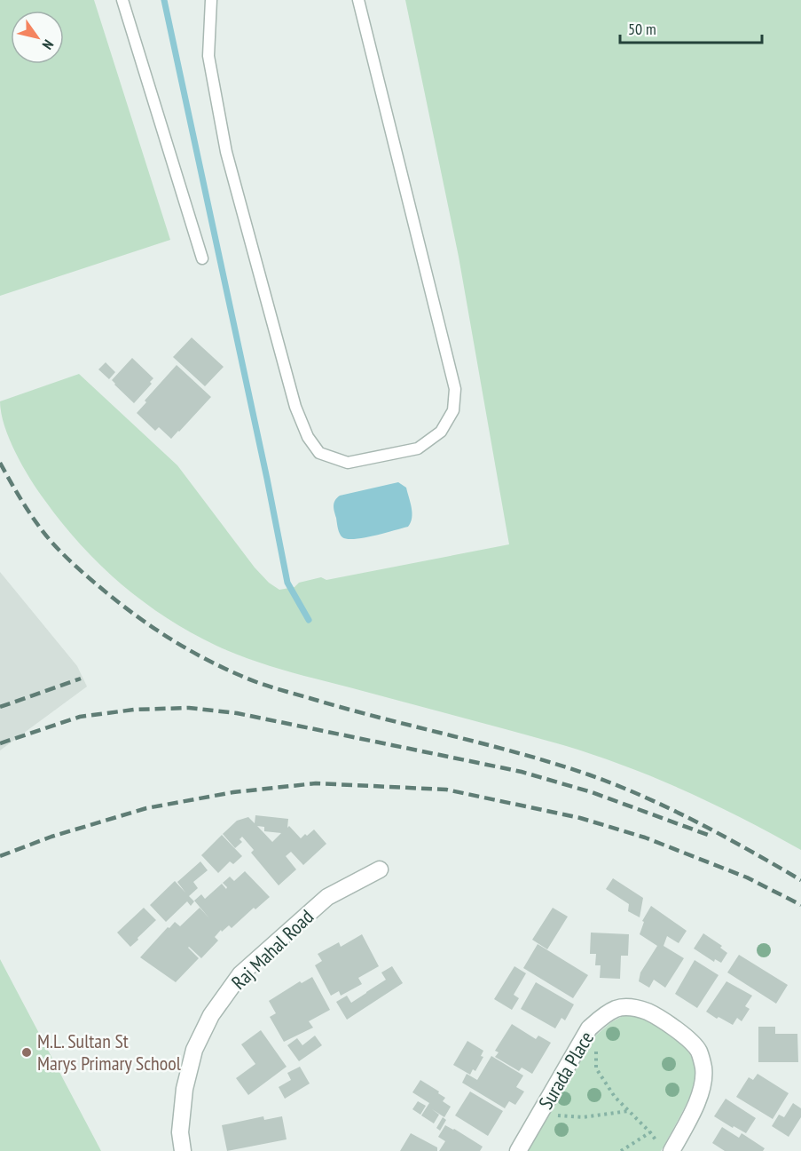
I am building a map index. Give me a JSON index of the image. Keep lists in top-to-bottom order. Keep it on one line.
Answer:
{"streets":{"street":["Raj Mahal Road","Surada Place"]},"places":["M.L. Sultan St Marys Primary School"],"scale_bar":"50 m","north":"bottom right"}
